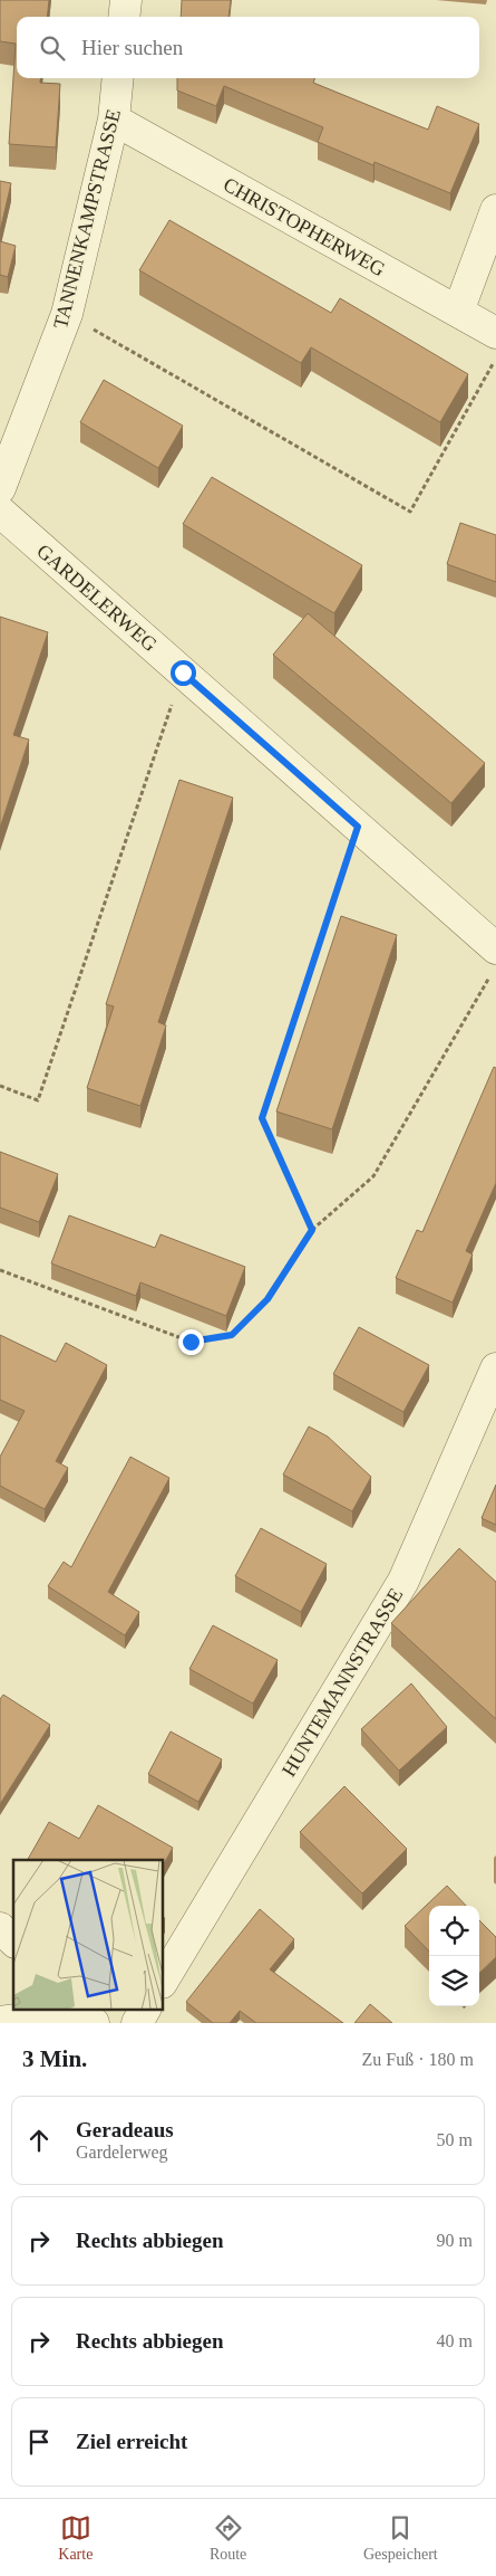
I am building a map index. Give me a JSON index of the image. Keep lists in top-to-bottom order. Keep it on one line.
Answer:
{"streets":{"street":["TANNENKAMPSTRASSE","CHRISTOPHERWEG","GARDELERWEG","HUNTEMANNSTRASSE"]},"crossings":[["TANNENKAMPSTRASSE","CHRISTOPHERWEG"]],"page":{"search":"Hier suchen","heading":["3 Min.","Zu Fuß · 180 m"],"list":[["Geradeaus","Gardelerweg","50 m"],["Rechts abbiegen","90 m"],["Rechts abbiegen","40 m"],"Ziel erreicht"],"nav":["Karte","Route","Gespeichert"]}}
